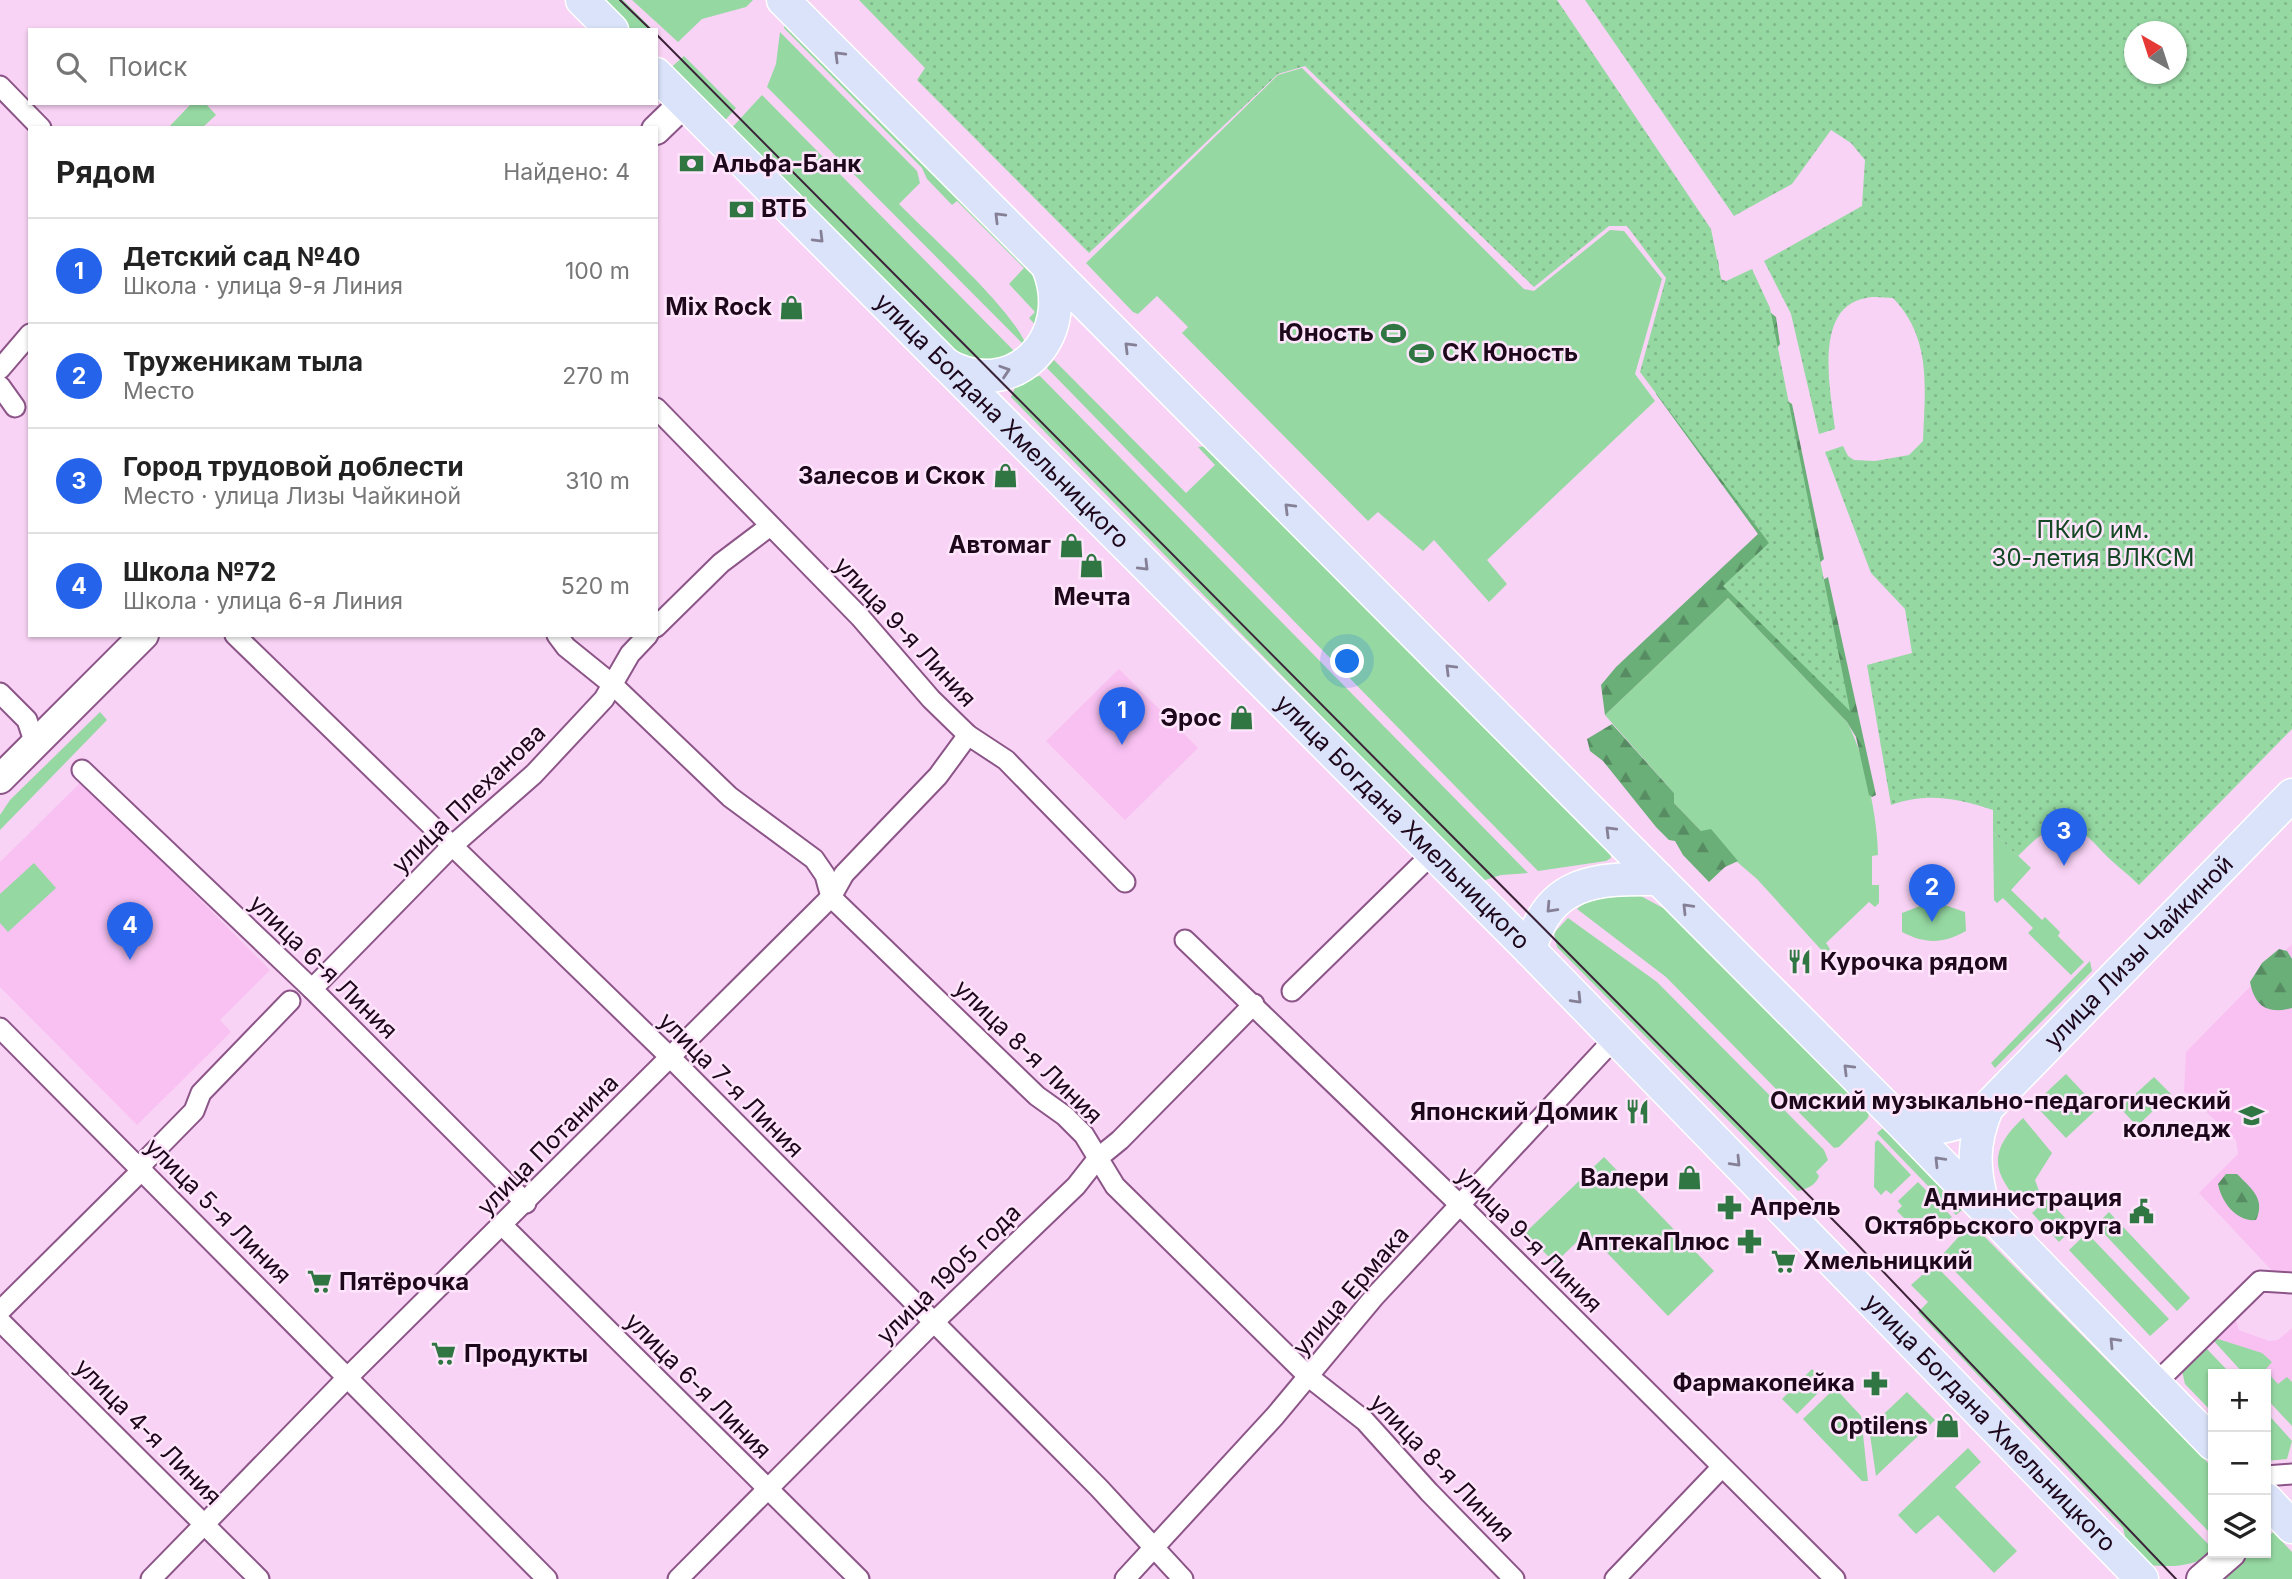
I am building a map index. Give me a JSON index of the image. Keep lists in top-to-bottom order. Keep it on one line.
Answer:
{"streets":{"main road":["улица Богдана Хмельницкого","улица Лизы Чайкиной"],"street":["улица 9-я Линия","улица Плеханова","улица 6-я Линия","улица 8-я Линия","улица 7-я Линия","улица Потанина","улица 5-я Линия","улица 1905 года","улица Ермака","улица 4-я Линия"]},"crossings":[["улица Богдана Хмельницкого","улица Ермака"],["улица 9-я Линия","улица Потанина"],["улица 9-я Линия","улица 1905 года"],["улица 9-я Линия","улица Ермака"],["улица Плеханова","улица 6-я Линия"],["улица Плеханова","улица 8-я Линия"],["улица Плеханова","улица 7-я Линия"],["улица 6-я Линия","улица Потанина"],["улица 6-я Линия","улица 1905 года"],["улица 8-я Линия","улица Потанина"],["улица 8-я Линия","улица 1905 года"],["улица 8-я Линия","улица Ермака"],["улица 7-я Линия","улица Потанина"],["улица 7-я Линия","улица 1905 года"],["улица 7-я Линия","улица Ермака"],["улица Потанина","улица 5-я Линия"],["улица Потанина","улица 4-я Линия"]],"parks":["ПКиО им. 30-летия ВЛКСМ"],"places":{"bank":["Альфа-Банк","ВТБ"],"shop":["Mix Rock","Залесов и Скок","Автомаг","Мечта","Эрос","Валери","Optilens"],"sports":["Юность","СК Юность"],"restaurant":["Курочка рядом","Японский Домик"],"school or university":["Омский музыкально-педагогический колледж"],"pharmacy":["Апрель","АптекаПлюс","Фармакопейка"],"public building":["Администрация Октябрьского округа"],"supermarket":["Хмельницкий","Пятёрочка","Продукты"]},"north":"top left","page":{"search":"Поиск","heading":["Рядом","Найдено: 4"],"list":[{"mark":"1","name":"Детский сад №40","note":"Школа · улица 9-я Линия","value":"100 m"},{"mark":"2","name":"Труженикам тыла","note":"Место","value":"270 m"},{"mark":"3","name":"Город трудовой доблести","note":"Место · улица Лизы Чайкиной","value":"310 m"},{"mark":"4","name":"Школа №72","note":"Школа · улица 6-я Линия","value":"520 m"}],"pins":["1","3","2","4"],"map_buttons":["+","−"]}}
